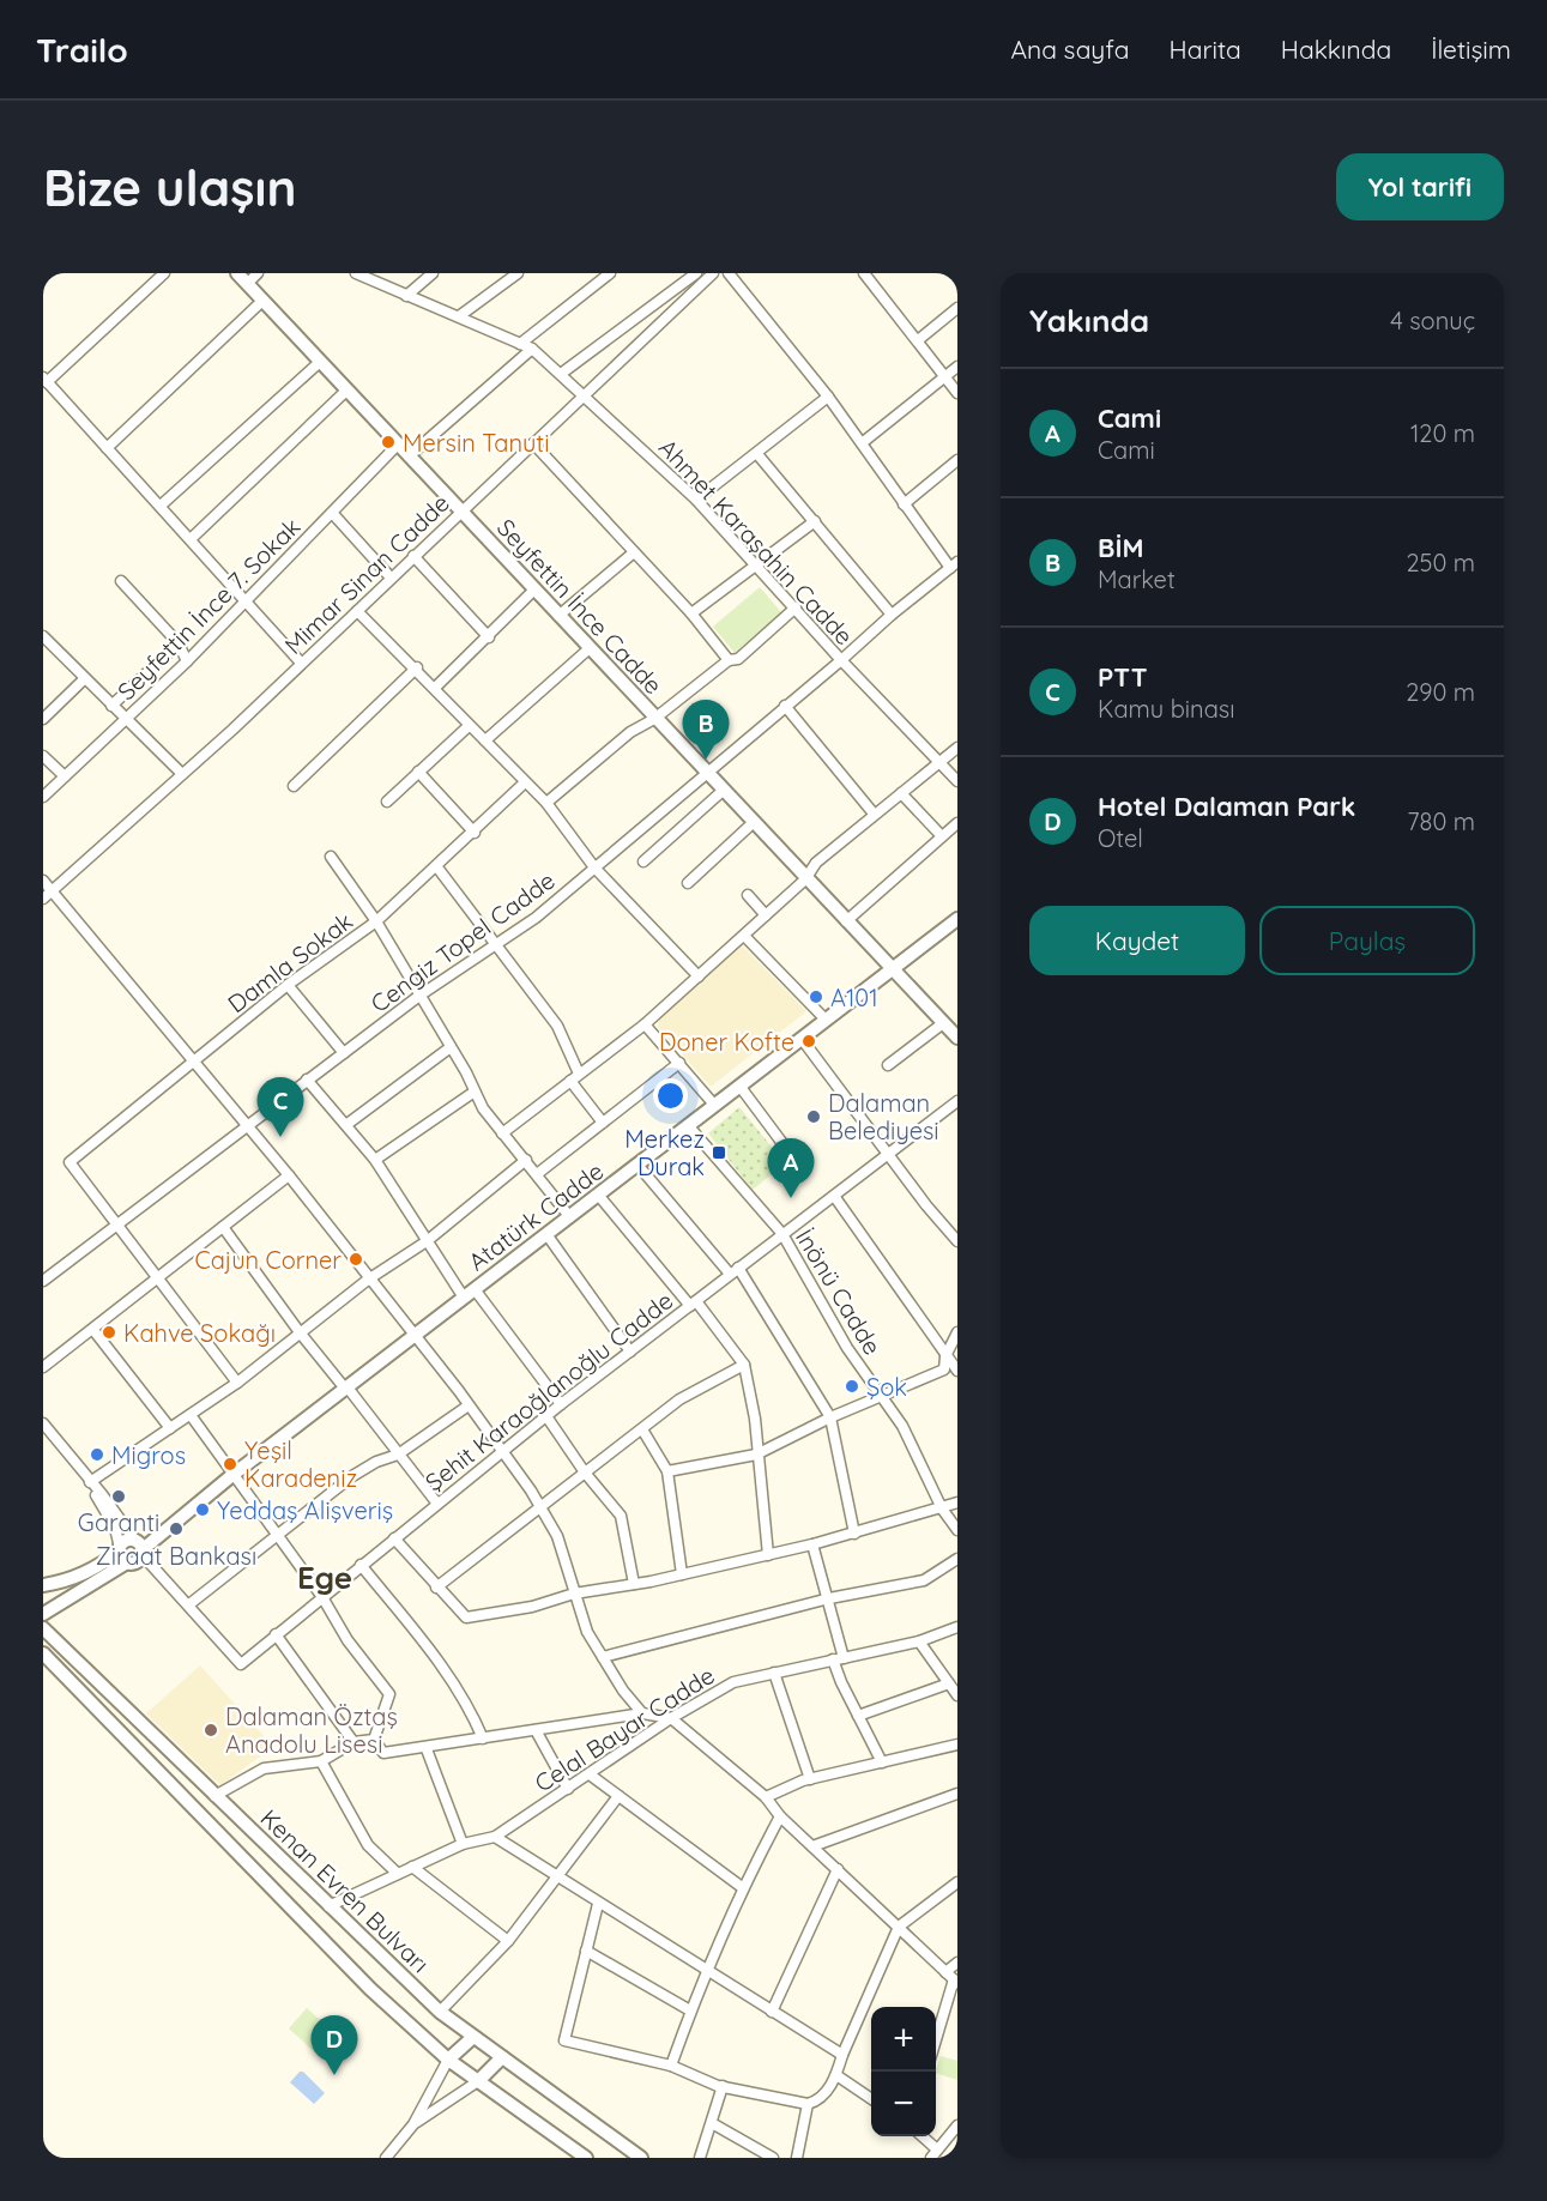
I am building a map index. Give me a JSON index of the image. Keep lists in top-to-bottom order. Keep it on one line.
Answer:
{"streets":{"main road":["Seyfettin İnce Cadde","Atatürk Cadde","Kenan Evren Bulvarı"],"street":["Ahmet Karaşahin Cadde","Mimar Sinan Cadde","Seyfettin İnce 7. Sokak","Cengiz Topel Cadde","Damla Sokak","İnönü Cadde","Şehit Karaoğlanoğlu Cadde","Celal Bayar Cadde"]},"crossings":[["Ahmet Karaşahin Cadde","Mimar Sinan Cadde"],["Ahmet Karaşahin Cadde","Cengiz Topel Cadde"],["Mimar Sinan Cadde","Seyfettin İnce Cadde"],["Seyfettin İnce Cadde","Seyfettin İnce 7. Sokak"],["Seyfettin İnce Cadde","Cengiz Topel Cadde"],["Seyfettin İnce Cadde","Atatürk Cadde"],["Cengiz Topel Cadde","Damla Sokak"],["Atatürk Cadde","İnönü Cadde"],["İnönü Cadde","Şehit Karaoğlanoğlu Cadde"],["Celal Bayar Cadde","Kenan Evren Bulvarı"]],"districts":["Ege"],"places":{"other":["Mersin Tanuti","A101","Doner Kofte","Dalaman Belediyesi","Cajun Corner","Kahve Sokağı","Şok","Migros","Yeşil Karadeniz","Garanti","Yeddaş Alişveriş","Ziraat Bankası","Dalaman Öztaş Anadolu Lisesi"],"transit":["Merkez Durak"]},"page":{"header":"Trailo","nav":["Ana sayfa","Harita","Hakkında","İletişim"],"buttons":["Yol tarifi",["Kaydet","Paylaş"]],"title":"Bize ulaşın","heading":["Yakında","4 sonuç"],"list":[{"mark":"A","name":"Cami","note":"Cami","value":"120 m"},{"mark":"B","name":"BİM","note":"Market","value":"250 m"},{"mark":"C","name":"PTT","note":"Kamu binası","value":"290 m"},{"mark":"D","name":"Hotel Dalaman Park","note":"Otel","value":"780 m"}],"pins":["B","C","A","D"],"map_buttons":["+","−"]}}
